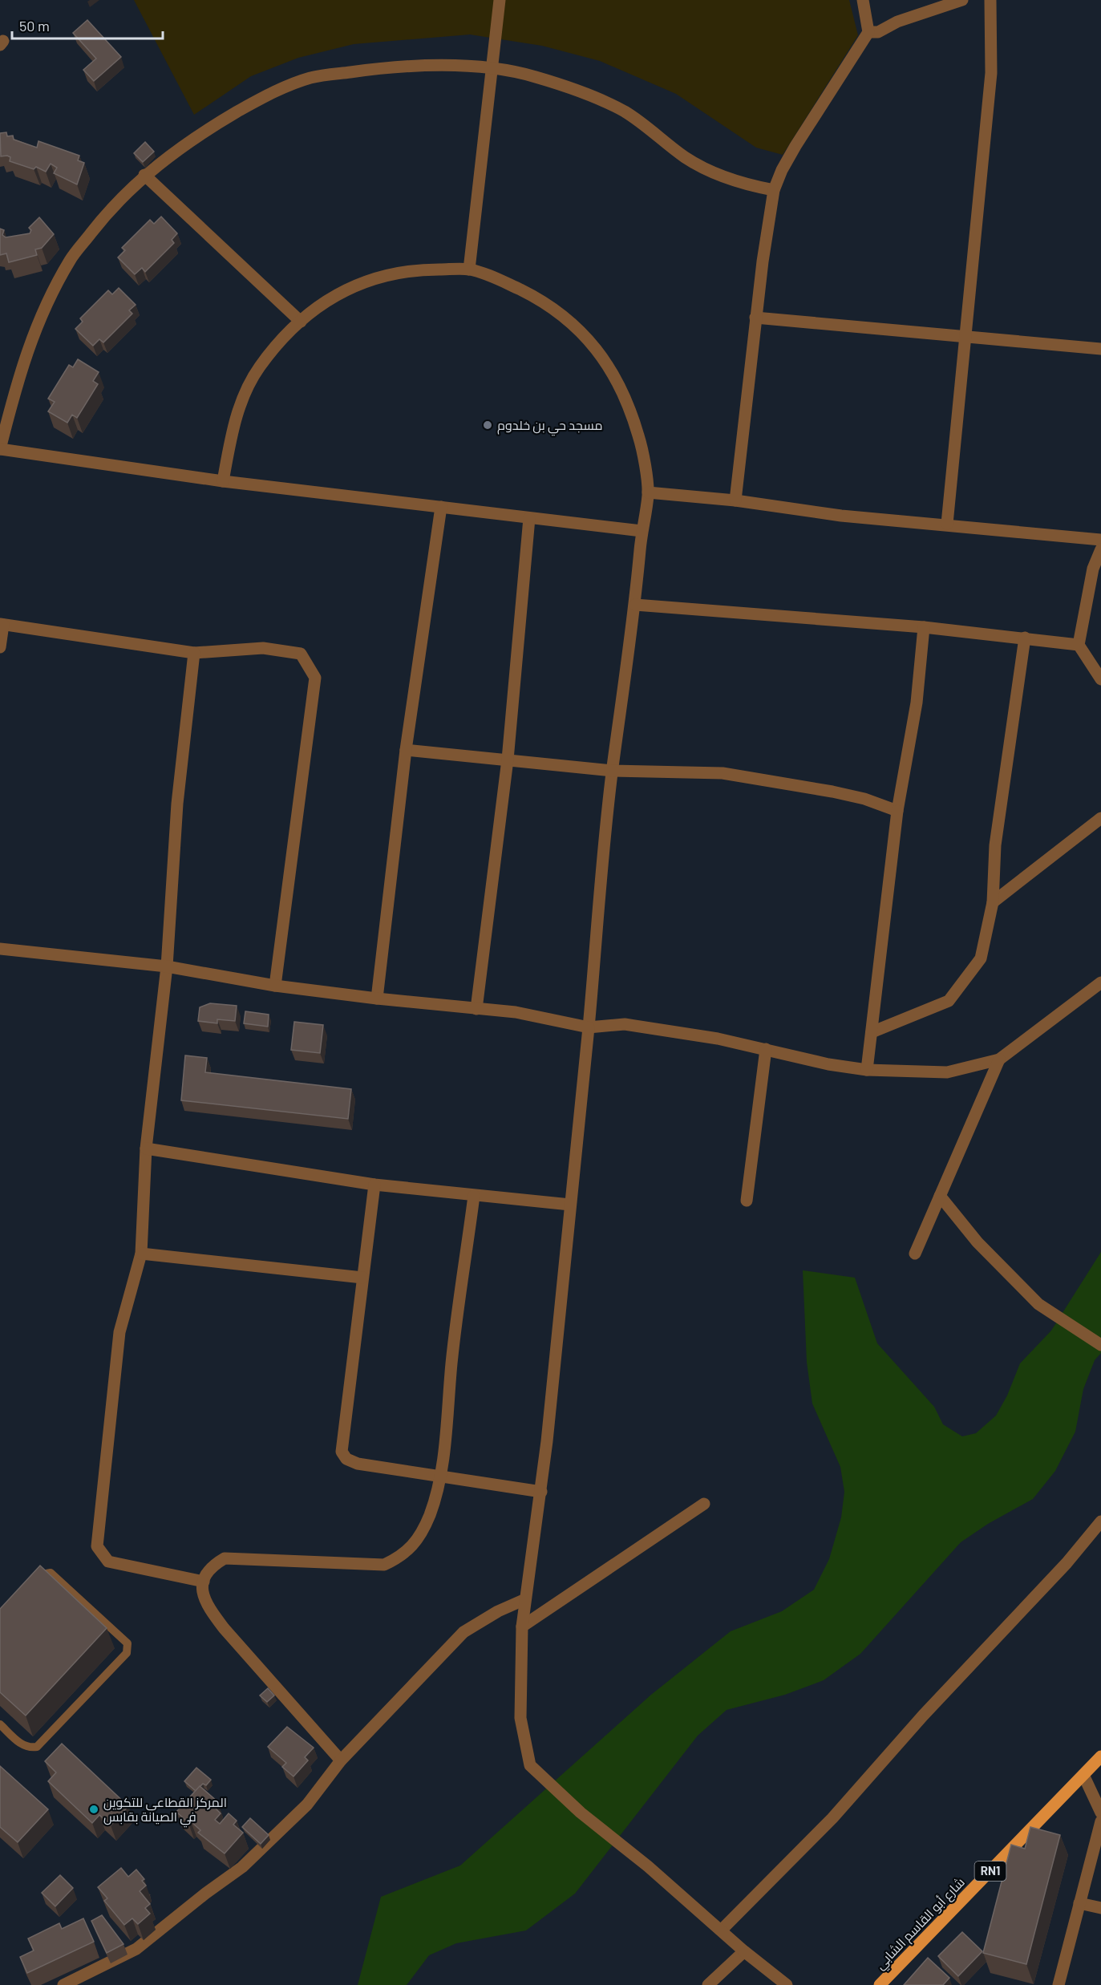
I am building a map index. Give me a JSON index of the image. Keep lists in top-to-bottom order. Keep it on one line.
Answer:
{"streets":{"main road":["RN1","شارع أبو القاسم الشابي"]},"places":["مسجد حي بن خلدوم","المركز القطاعى للتكوين في الصيانة بقابس"],"scale_bar":"50 m"}
